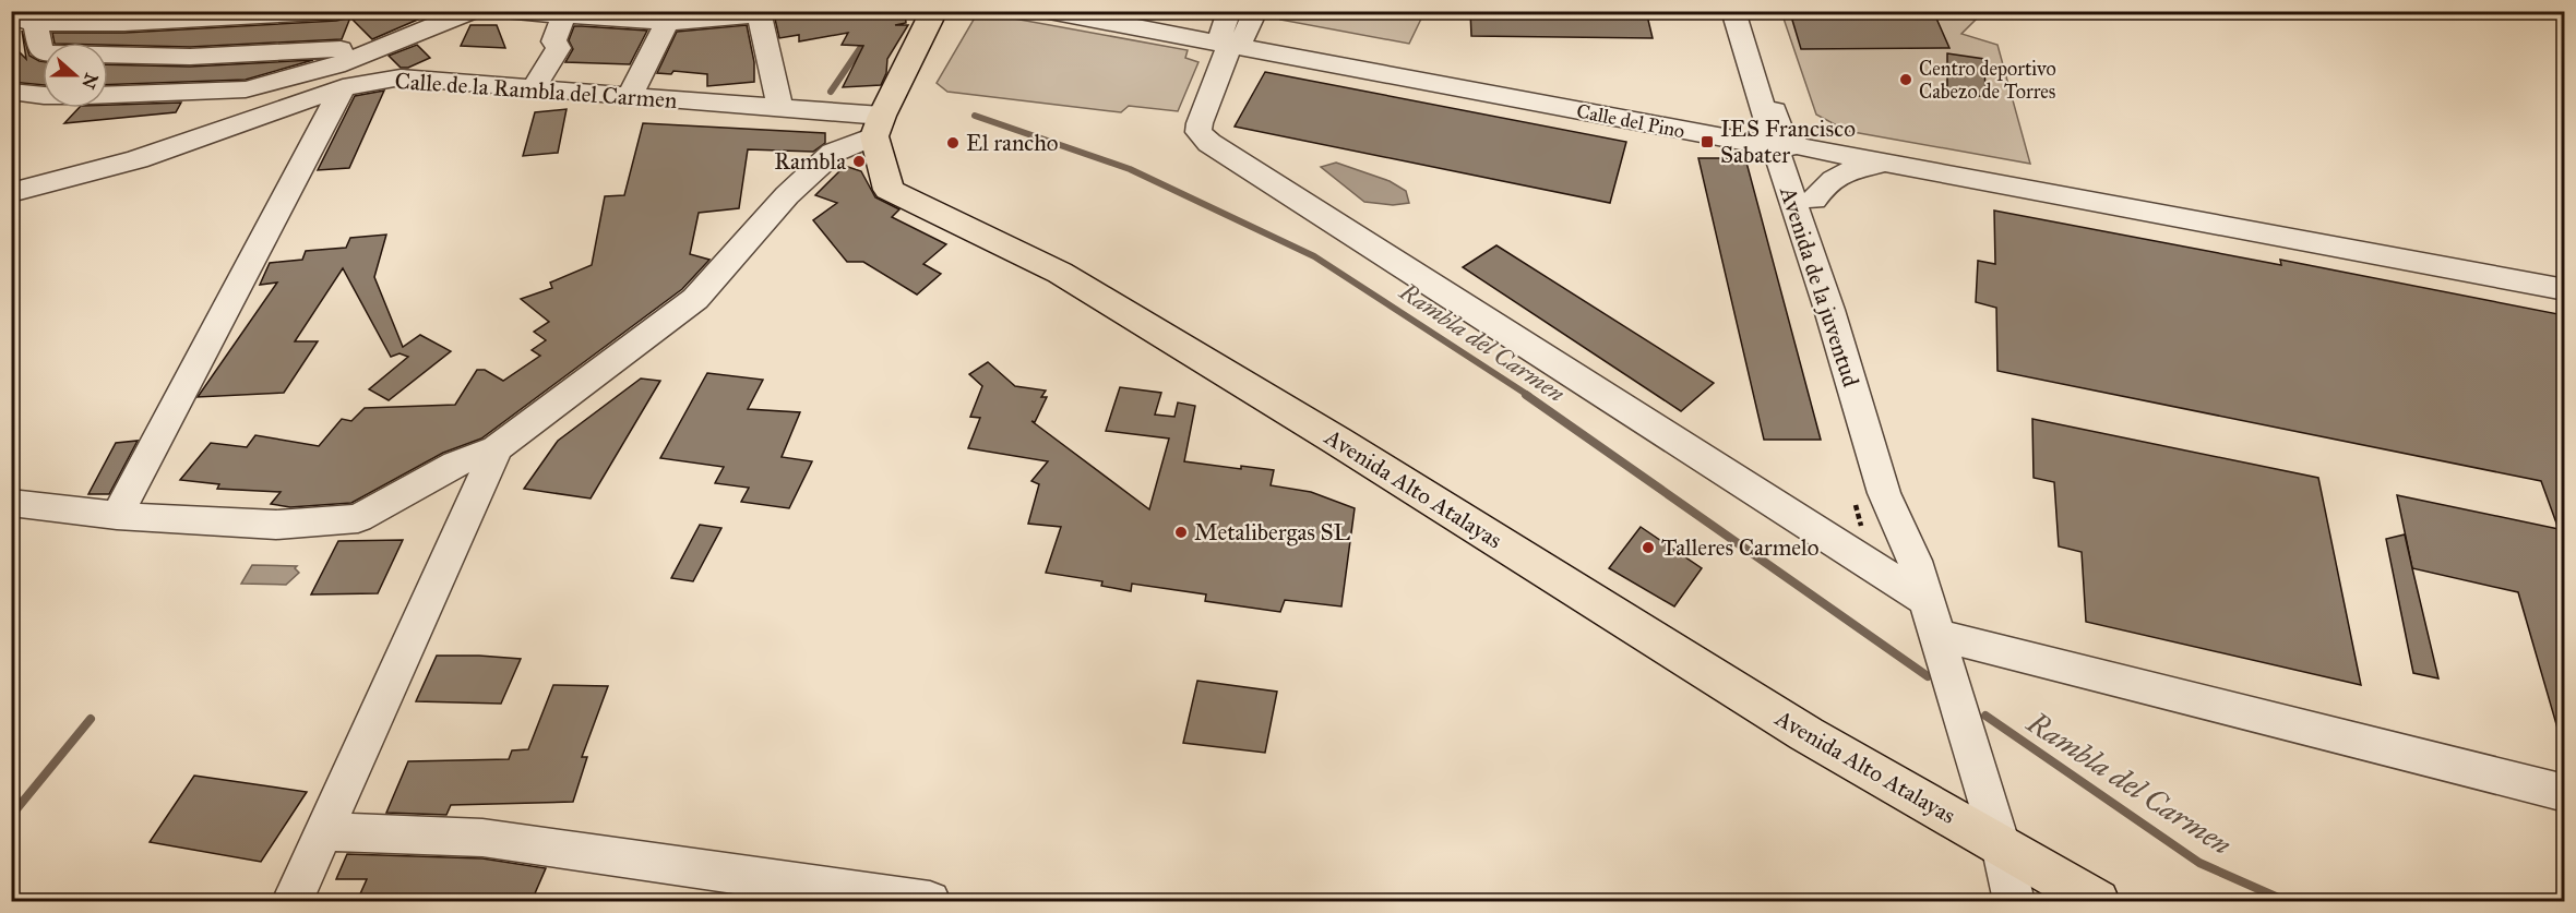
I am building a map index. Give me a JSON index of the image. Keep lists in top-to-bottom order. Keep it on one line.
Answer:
{"streets":{"main road":["Avenida Alto Atalayas"],"street":["Calle de la Rambla del Carmen","Calle del Pino","Avenida de la juventud"]},"crossings":[["Calle de la Rambla del Carmen","Avenida Alto Atalayas"],["Calle del Pino","Avenida de la juventud"],["Avenida de la juventud","Avenida Alto Atalayas"]],"water":["Rambla del Carmen"],"places":{"other":["Centro deportivo Cabezo de Torres","El rancho","Rambla","Metalibergas SL","Talleres Carmelo"],"transit":["IES Francisco Sabater"]},"north":"right"}
